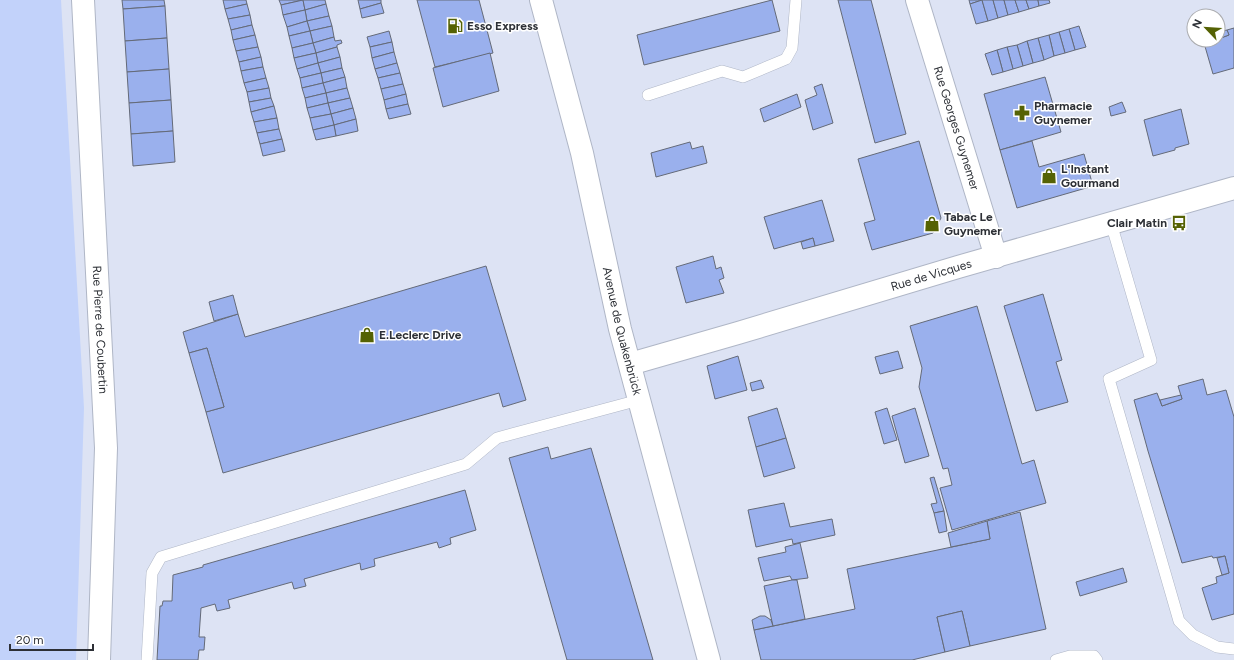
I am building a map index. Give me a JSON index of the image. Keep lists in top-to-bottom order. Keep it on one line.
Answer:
{"streets":{"street":["Rue Georges Guynemer","Rue de Vicques","Rue Pierre de Coubertin","Avenue de Quakenbrück"]},"crossings":[["Rue Georges Guynemer","Rue de Vicques"],["Rue de Vicques","Avenue de Quakenbrück"]],"places":{"fuel station":["Esso Express"],"pharmacy":["Pharmacie Guynemer"],"shop":["L'Instant Gourmand","Tabac Le Guynemer","E.Leclerc Drive"],"bus stop":["Clair Matin"]},"scale_bar":"20 m","north":"top left"}
